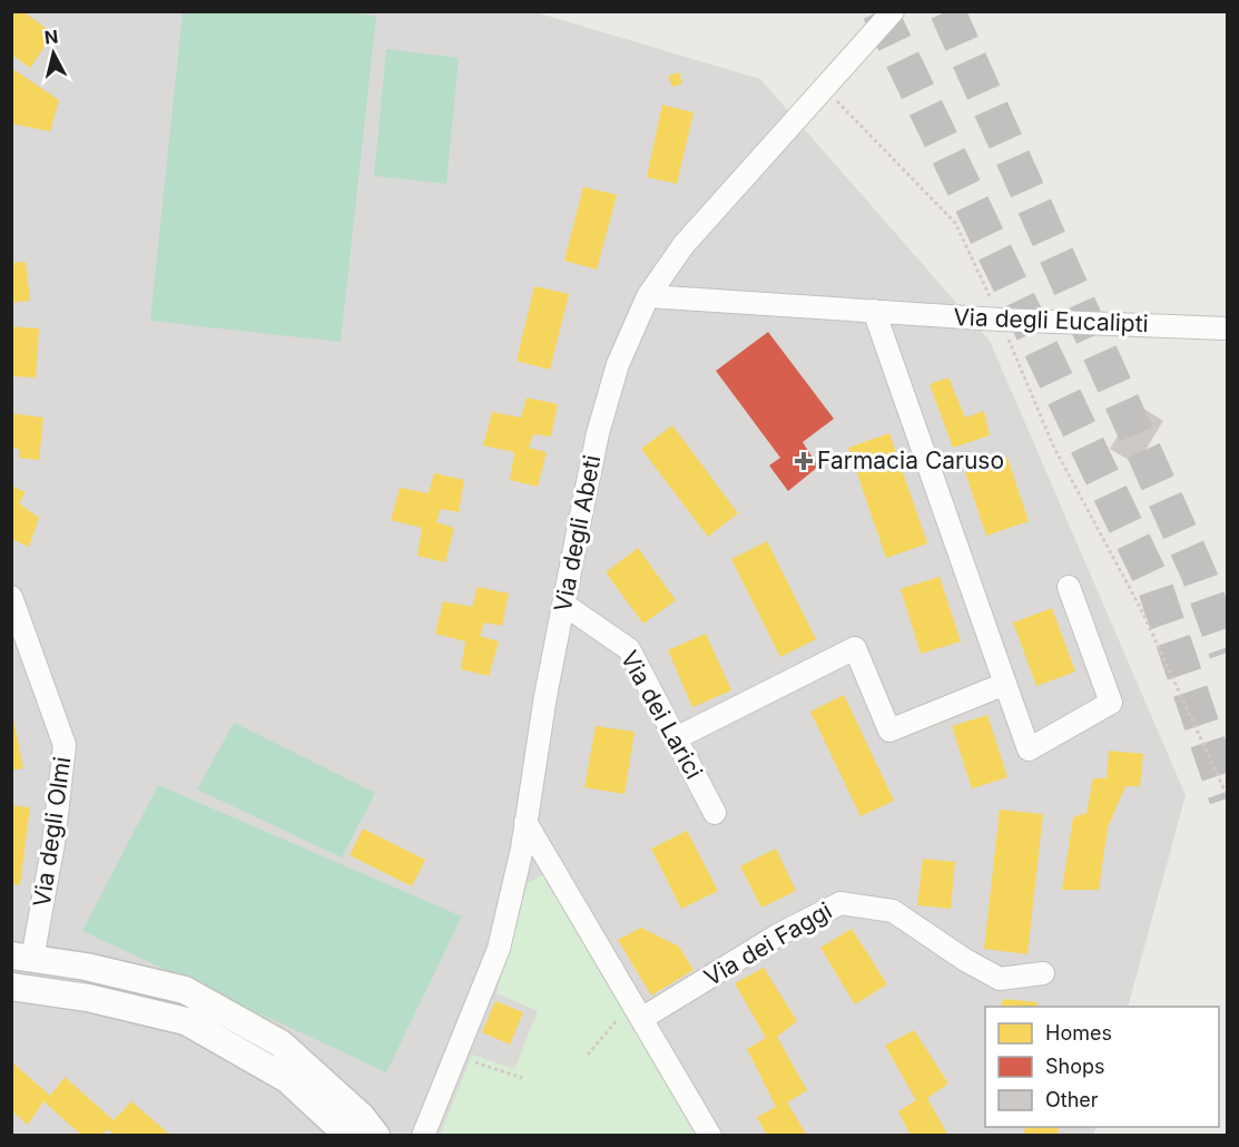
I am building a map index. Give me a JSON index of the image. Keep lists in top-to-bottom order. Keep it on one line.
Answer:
{"streets":{"street":["Via degli Eucalipti","Via degli Abeti","Via dei Larici","Via degli Olmi","Via dei Faggi"]},"crossings":[["Via degli Eucalipti","Via degli Abeti"],["Via degli Abeti","Via dei Larici"]],"places":{"health":["Farmacia Caruso"]},"legend":["Homes","Shops","Other"],"north":"top"}
